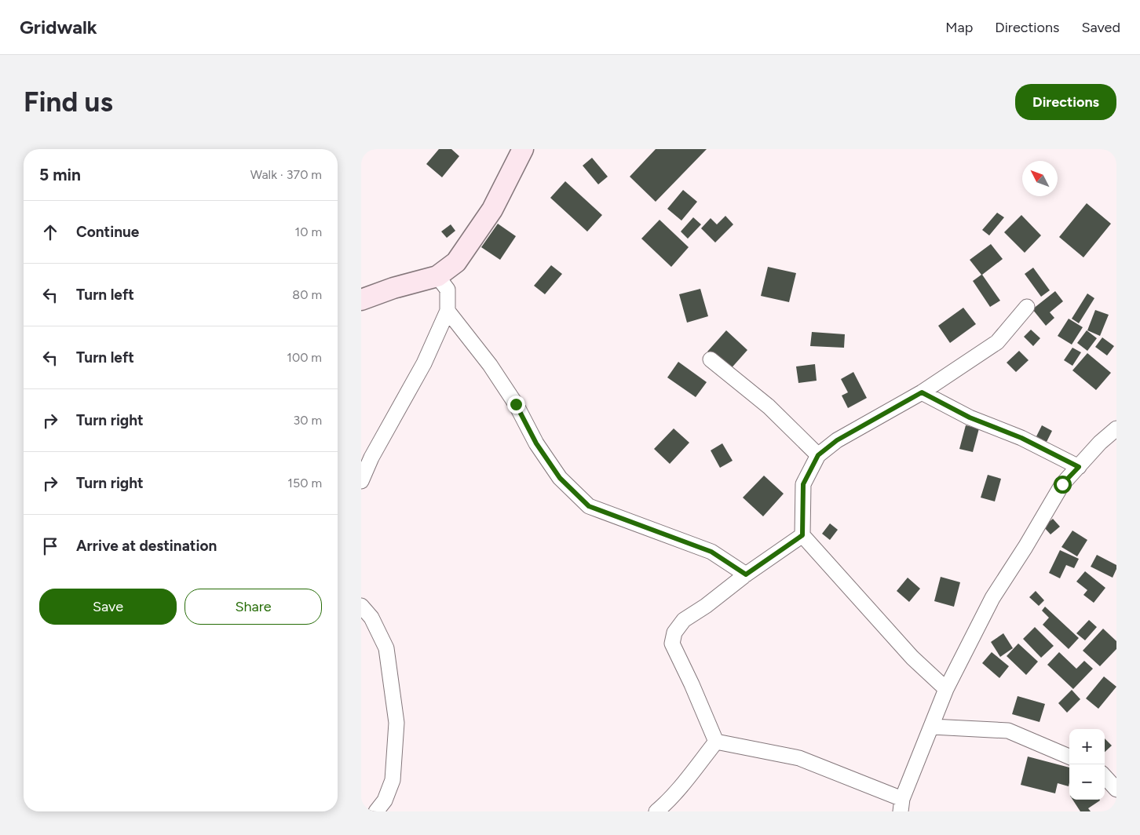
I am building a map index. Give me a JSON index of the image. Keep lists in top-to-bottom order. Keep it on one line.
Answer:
{"north":"top left","page":{"header":"Gridwalk","nav":["Map","Directions","Saved"],"buttons":["Directions",["Save","Share"]],"title":"Find us","heading":["5 min","Walk · 370 m"],"list":[["Continue","10 m"],["Turn left","80 m"],["Turn left","100 m"],["Turn right","30 m"],["Turn right","150 m"],"Arrive at destination"],"map_buttons":["+","−"]}}
